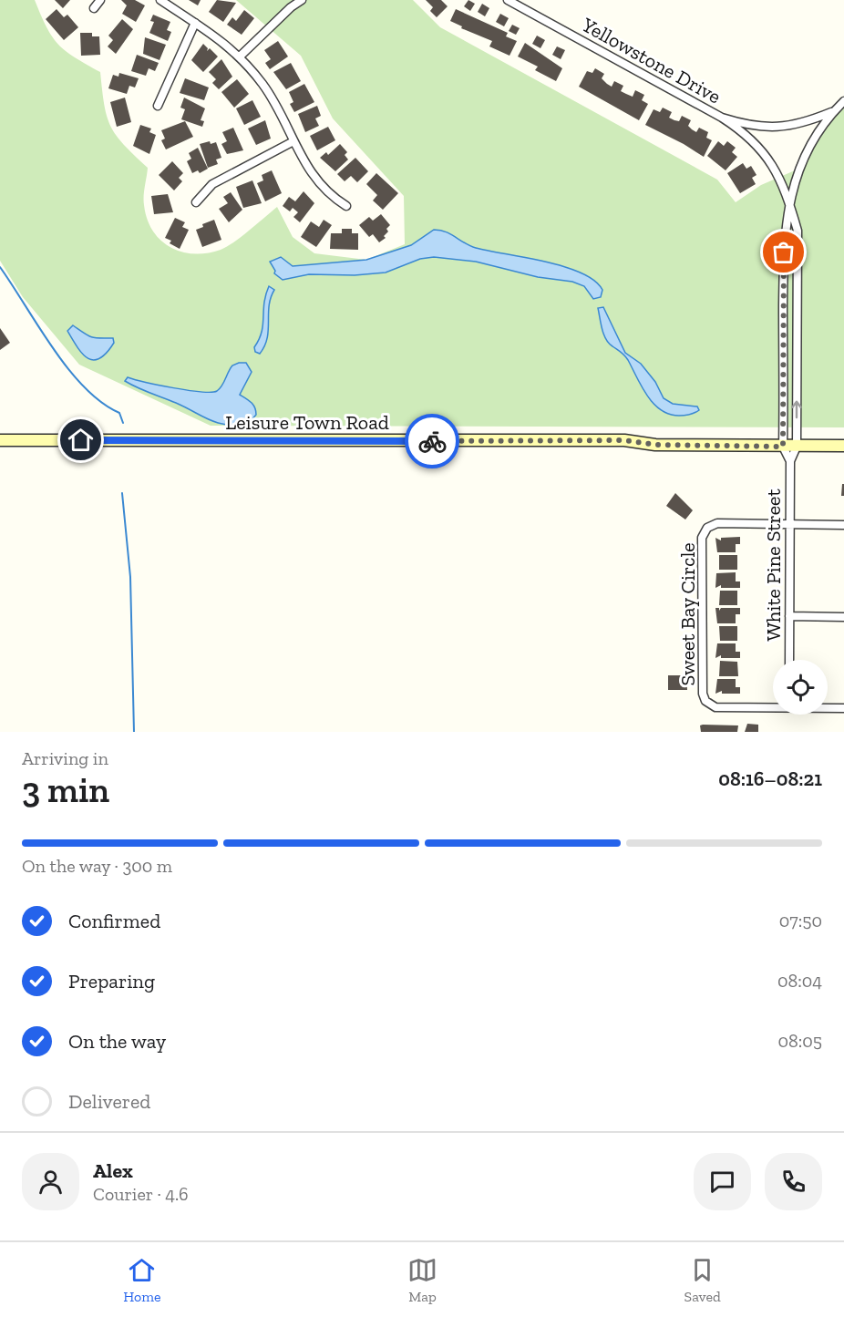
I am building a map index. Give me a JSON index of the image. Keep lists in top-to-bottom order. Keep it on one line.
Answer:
{"streets":{"main road":["Leisure Town Road"],"street":["Yellowstone Drive","White Pine Street","Sweet Bay Circle"]},"crossings":[["Yellowstone Drive","Leisure Town Road"],["White Pine Street","Sweet Bay Circle"]],"page":{"heading":["3 min","Arriving in","08:16–08:21"],"panel":["Alex","Courier · 4.6"],"bar":"On the way · 300 m","list":[["Confirmed","07:50"],["Preparing","08:04"],["On the way","08:05"],"Delivered"],"tabs":["Home","Map","Saved"]}}
